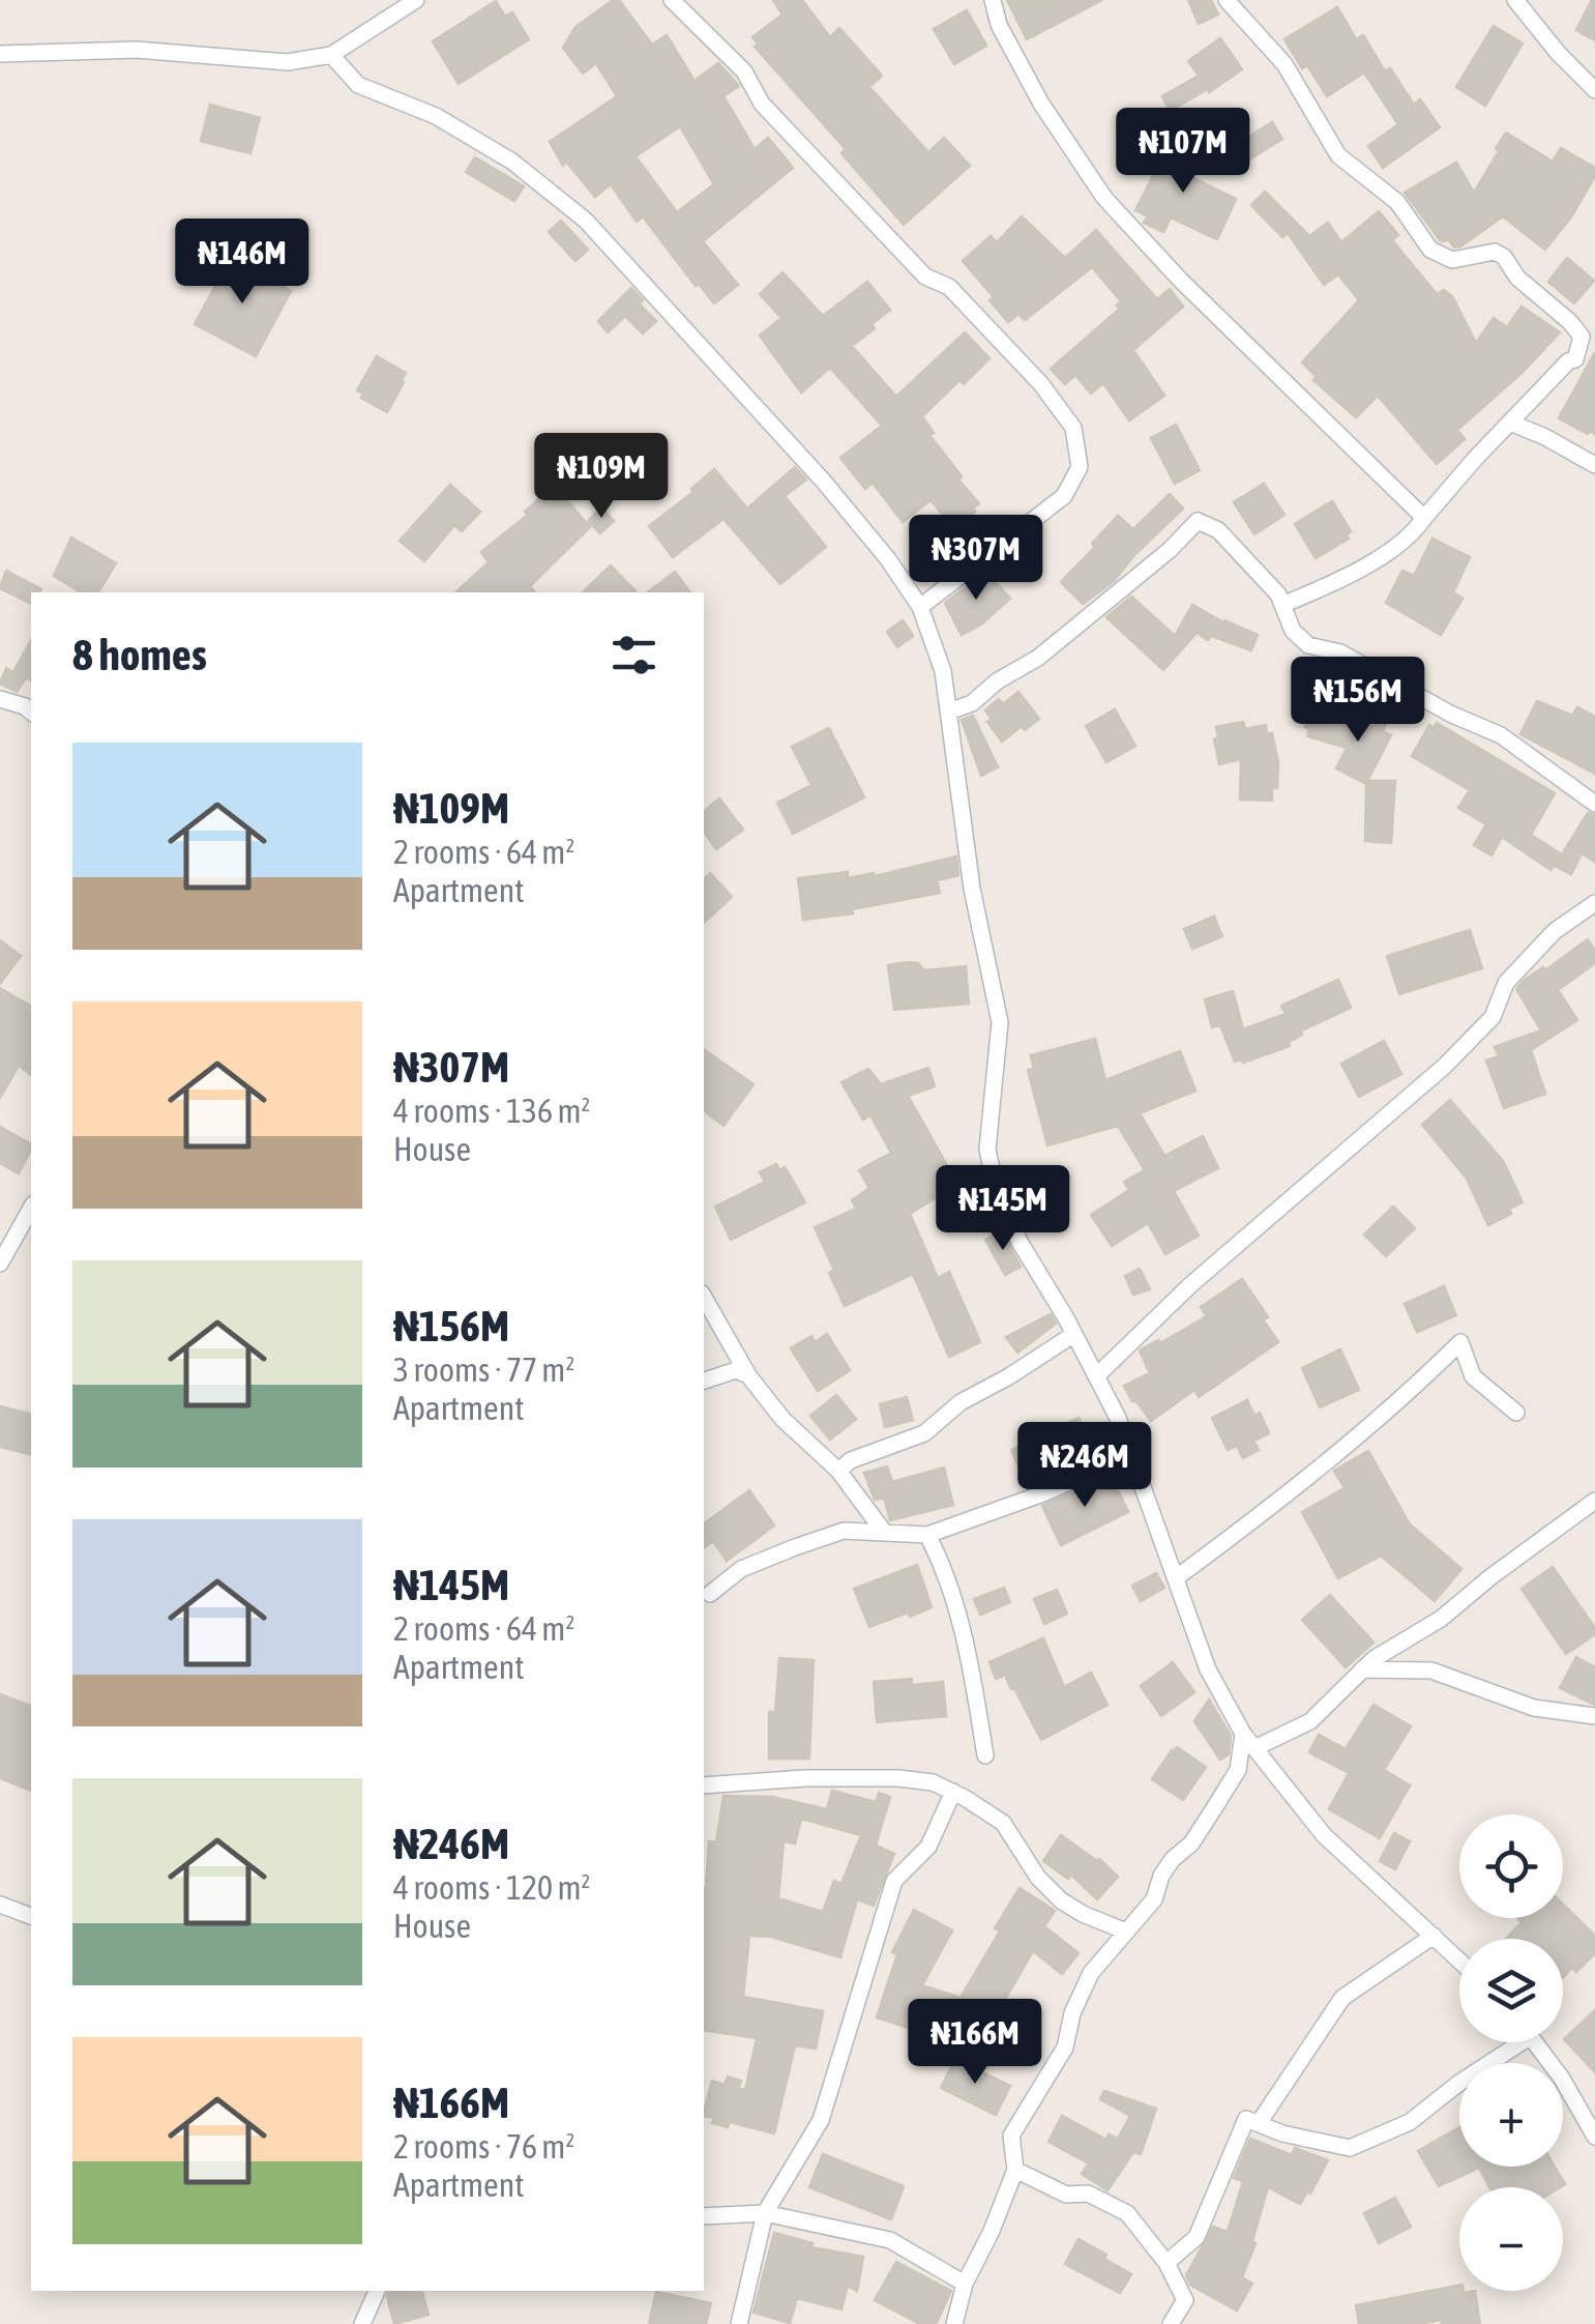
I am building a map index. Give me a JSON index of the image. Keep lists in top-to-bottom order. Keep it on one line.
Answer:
{"page":{"price":["₦107M","₦146M","₦109M","₦307M","₦156M","₦145M","₦246M","₦166M"],"heading":"8 homes","list":[{"name":"₦109M","note":"2 rooms · 64 m² · Apartment"},{"name":"₦307M","note":"4 rooms · 136 m² · House"},{"name":"₦156M","note":"3 rooms · 77 m² · Apartment"},{"name":"₦145M","note":"2 rooms · 64 m² · Apartment"},{"name":"₦246M","note":"4 rooms · 120 m² · House"},{"name":"₦166M","note":"2 rooms · 76 m² · Apartment"}],"map_buttons":["+","−"]}}
